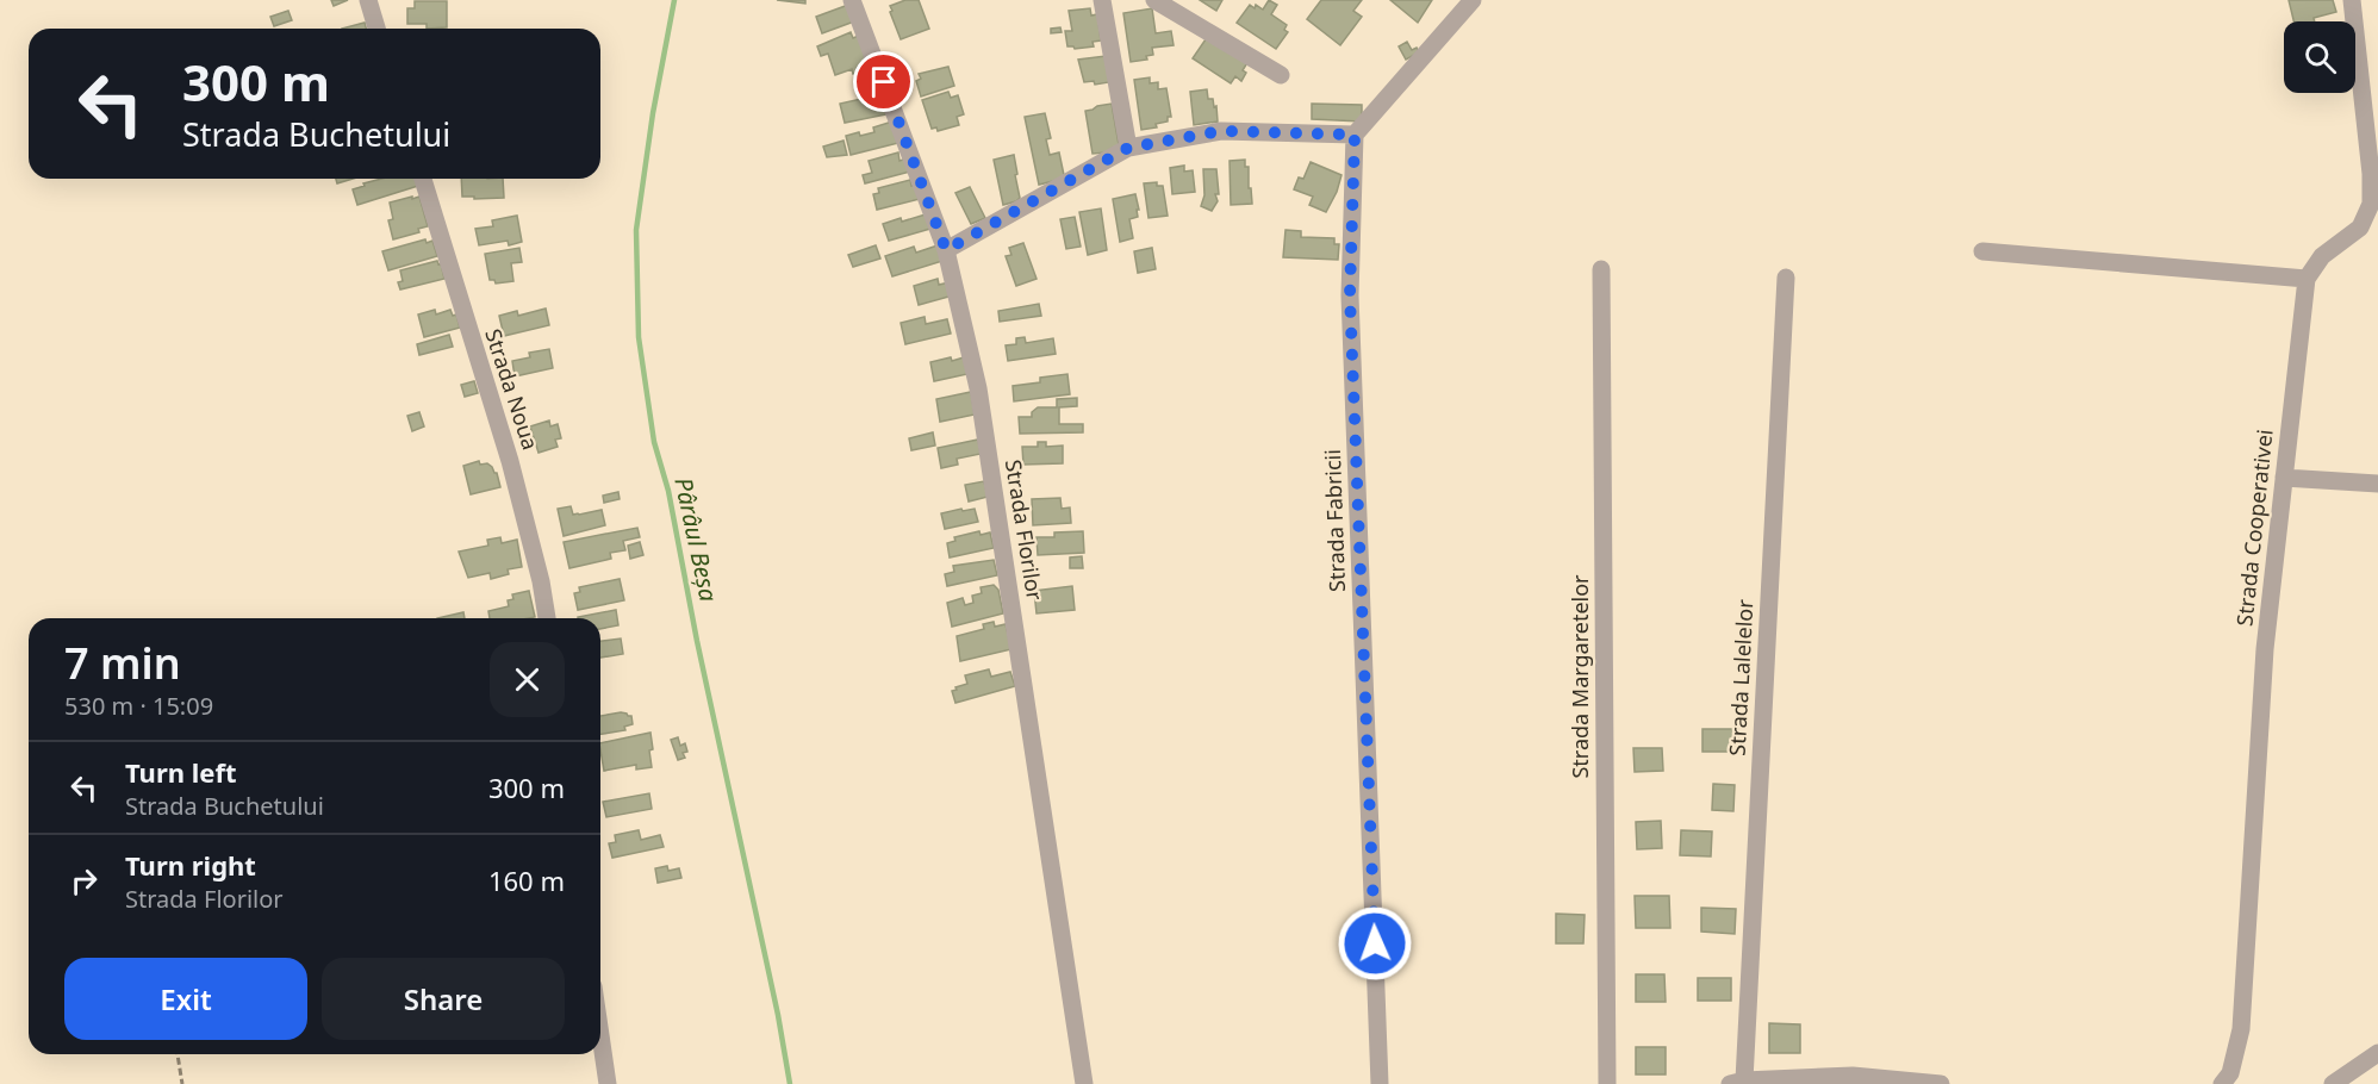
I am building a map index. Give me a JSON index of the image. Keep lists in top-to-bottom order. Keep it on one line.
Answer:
{"streets":{"street":["Strada Noua","Strada Fabricii","Strada Cooperativei","Strada Florilor","Strada Margaretelor","Strada Lalelelor"]},"water":["Pârâul Beșa"],"page":{"turn":["300 m","Strada Buchetului"],"heading":["7 min","530 m · 15:09"],"list":[{"name":"Turn left","note":"Strada Buchetului","value":"300 m"},{"name":"Turn right","note":"Strada Florilor","value":"160 m"}],"buttons":["Exit","Share"]}}
